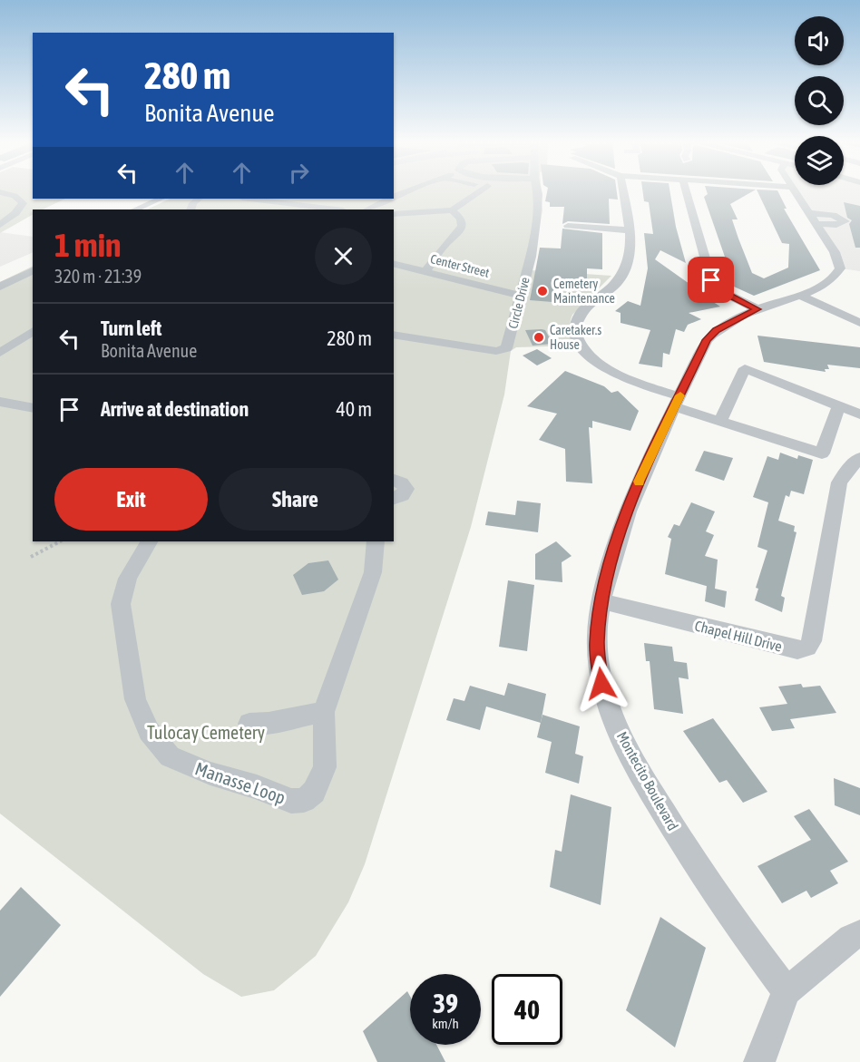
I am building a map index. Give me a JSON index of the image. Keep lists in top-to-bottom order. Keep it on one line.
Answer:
{"streets":{"street":["Center Street","Circle Drive","Chapel Hill Drive","Montecito Boulevard","Manasse Loop"]},"crossings":[["Center Street","Circle Drive"],["Chapel Hill Drive","Montecito Boulevard"]],"parks":["Tulocay Cemetery"],"places":["Cemetery Maintenance","Caretaker.s House"],"page":{"turn":["280 m","Bonita Avenue"],"heading":["1 min","320 m · 21:39"],"list":[{"name":"Turn left","note":"Bonita Avenue","value":"280 m"},{"name":"Arrive at destination","value":"40 m"}],"buttons":["Exit","Share"],"speed":"39 km/h","limit":"40"}}
